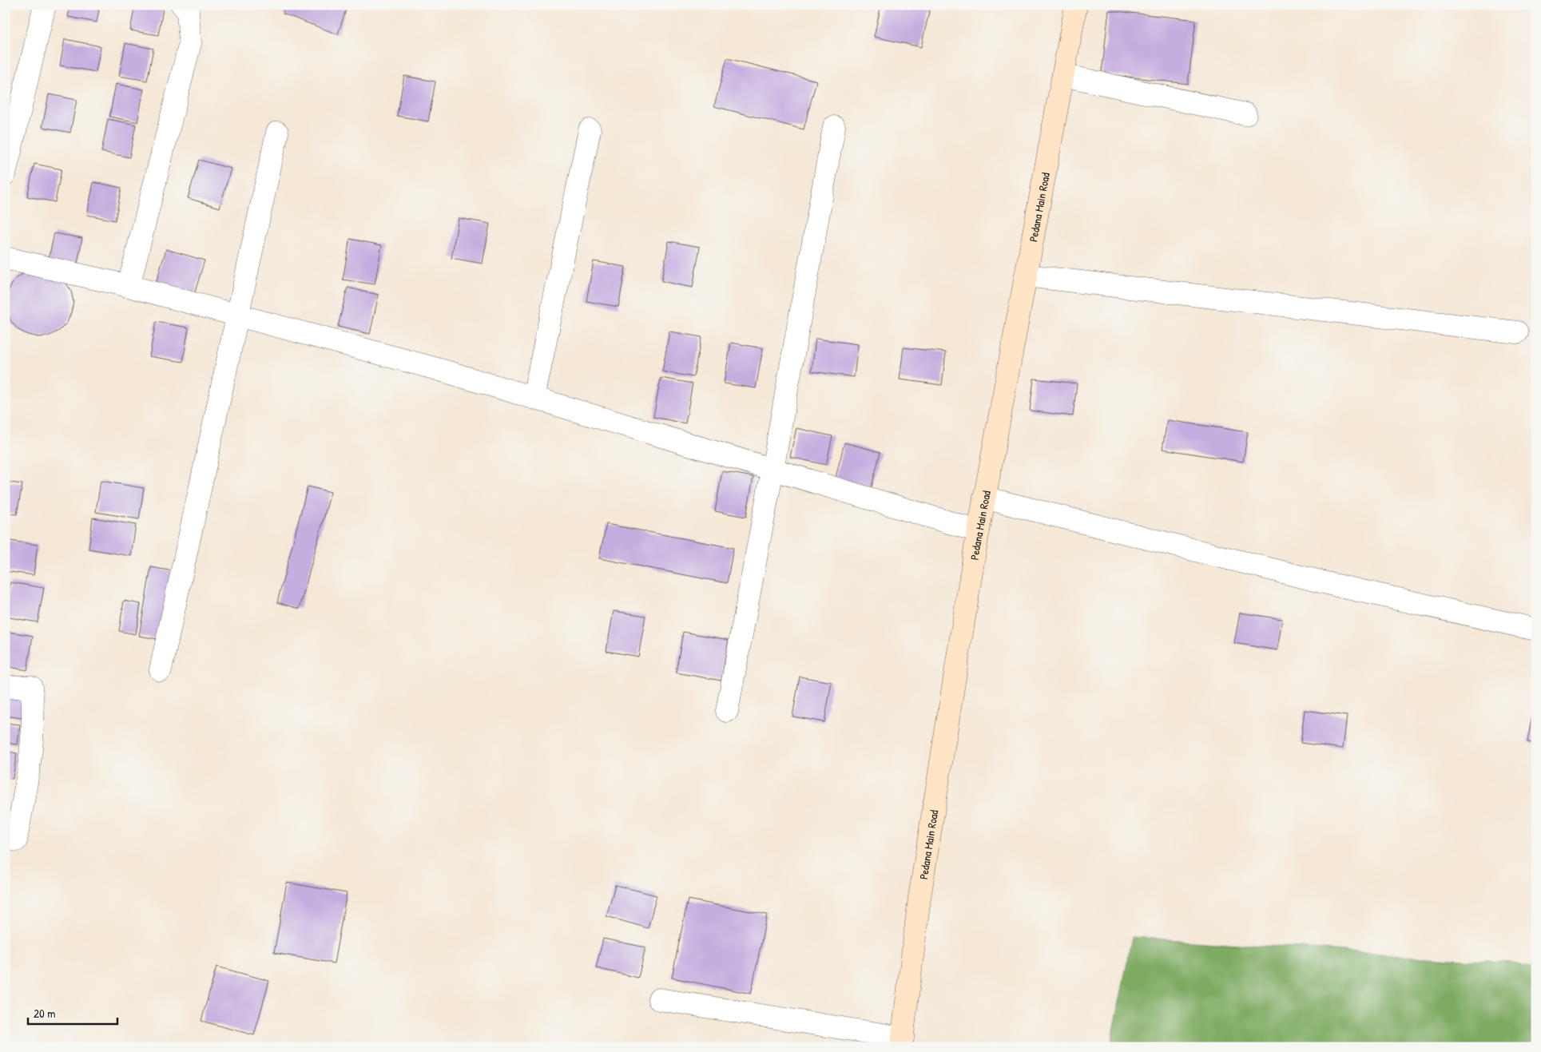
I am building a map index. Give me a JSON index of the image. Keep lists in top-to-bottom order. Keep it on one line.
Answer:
{"streets":{"main road":["Pedana Main Road"]},"scale_bar":"20 m"}
